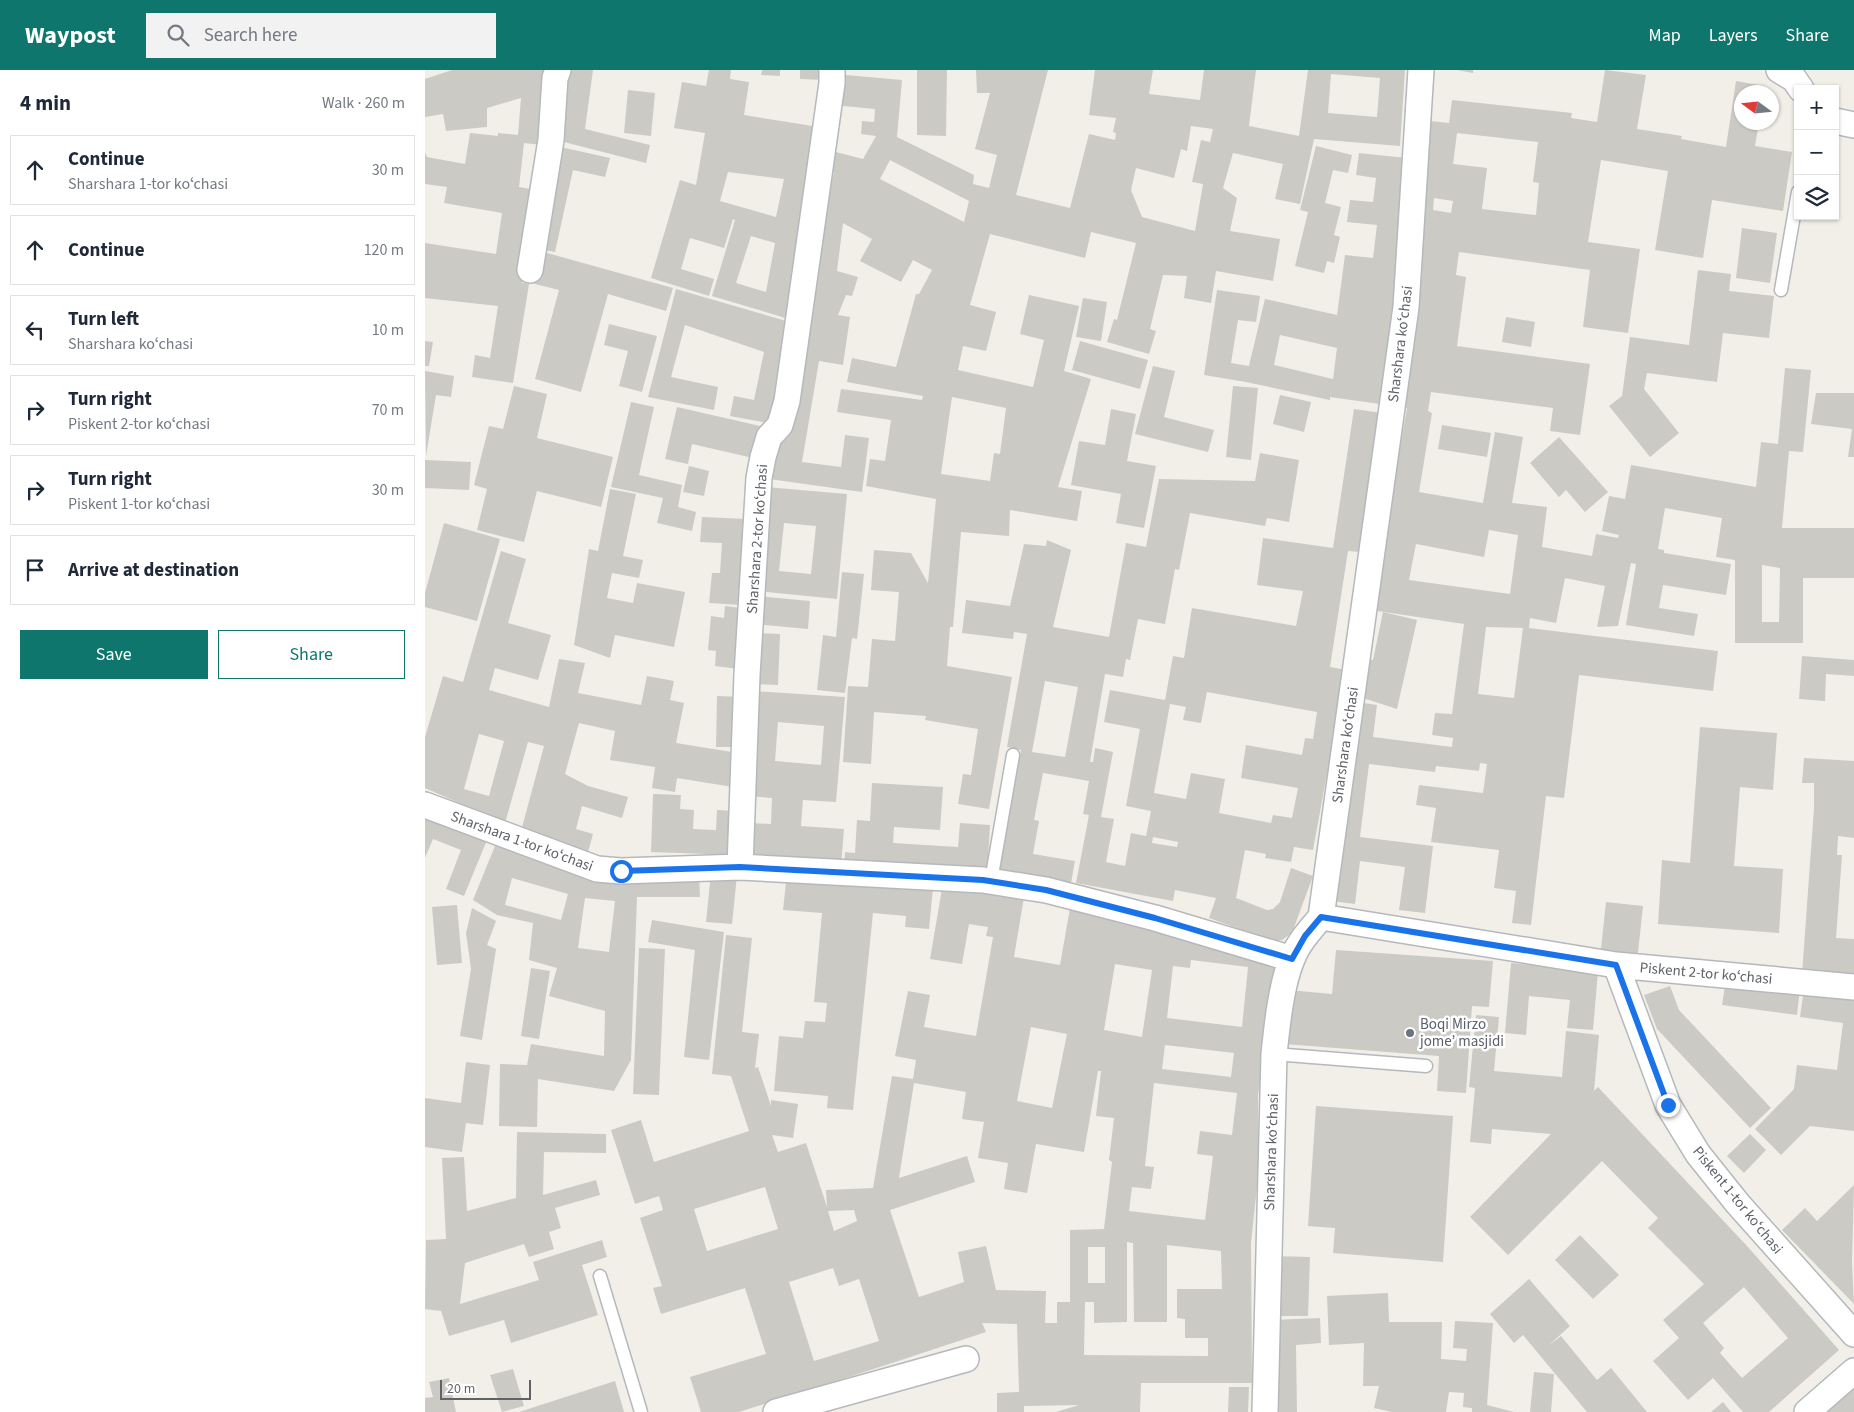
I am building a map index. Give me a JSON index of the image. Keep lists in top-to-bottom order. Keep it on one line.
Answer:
{"streets":{"street":["Sharshara koʻchasi","Sharshara 2-tor koʻchasi","Sharshara 1-tor koʻchasi","Piskent 2-tor koʻchasi","Piskent 1-tor koʻchasi"]},"crossings":[["Sharshara koʻchasi","Sharshara 1-tor koʻchasi"],["Sharshara koʻchasi","Piskent 2-tor koʻchasi"],["Sharshara 2-tor koʻchasi","Sharshara 1-tor koʻchasi"],["Piskent 2-tor koʻchasi","Piskent 1-tor koʻchasi"]],"places":["Boqi Mirzo jome’ masjidi"],"scale_bar":"20 m","north":"left","page":{"header":"Waypost","search":"Search here","nav":["Map","Layers","Share"],"heading":["4 min","Walk · 260 m"],"map_buttons":["+","−"],"list":[["Continue","Sharshara 1-tor koʻchasi","30 m"],["Continue","120 m"],["Turn left","Sharshara koʻchasi","10 m"],["Turn right","Piskent 2-tor koʻchasi","70 m"],["Turn right","Piskent 1-tor koʻchasi","30 m"],"Arrive at destination"],"buttons":["Save","Share"],"scale":"20 m"}}
